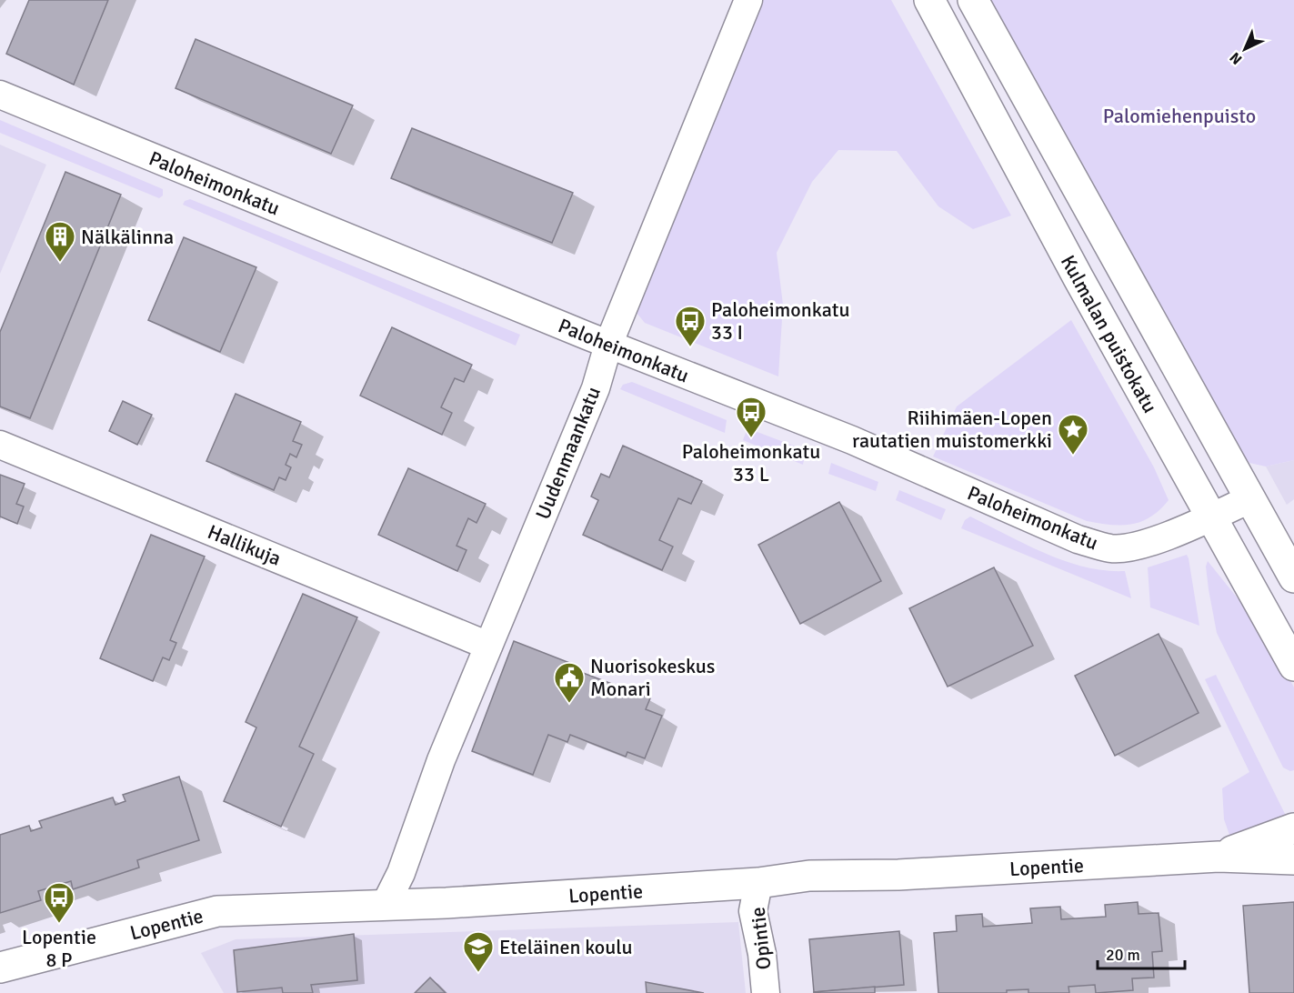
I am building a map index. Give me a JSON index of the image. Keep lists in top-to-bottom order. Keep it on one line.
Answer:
{"streets":{"street":["Paloheimonkatu","Kulmalan puistokatu","Uudenmaankatu","Hallikuja","Lopentie","Opintie"]},"crossings":[["Paloheimonkatu","Kulmalan puistokatu"],["Paloheimonkatu","Uudenmaankatu"],["Uudenmaankatu","Hallikuja"],["Uudenmaankatu","Lopentie"],["Lopentie","Opintie"]],"parks":["Palomiehenpuisto"],"places":{"building":["Nälkälinna"],"bus stop":["Paloheimonkatu 33 I","Paloheimonkatu 33 L","Lopentie 8 P"],"place":["Riihimäen-Lopen rautatien muistomerkki"],"public building":["Nuorisokeskus Monari"],"school or university":["Eteläinen koulu"]},"scale_bar":"20 m","north":"bottom left"}
